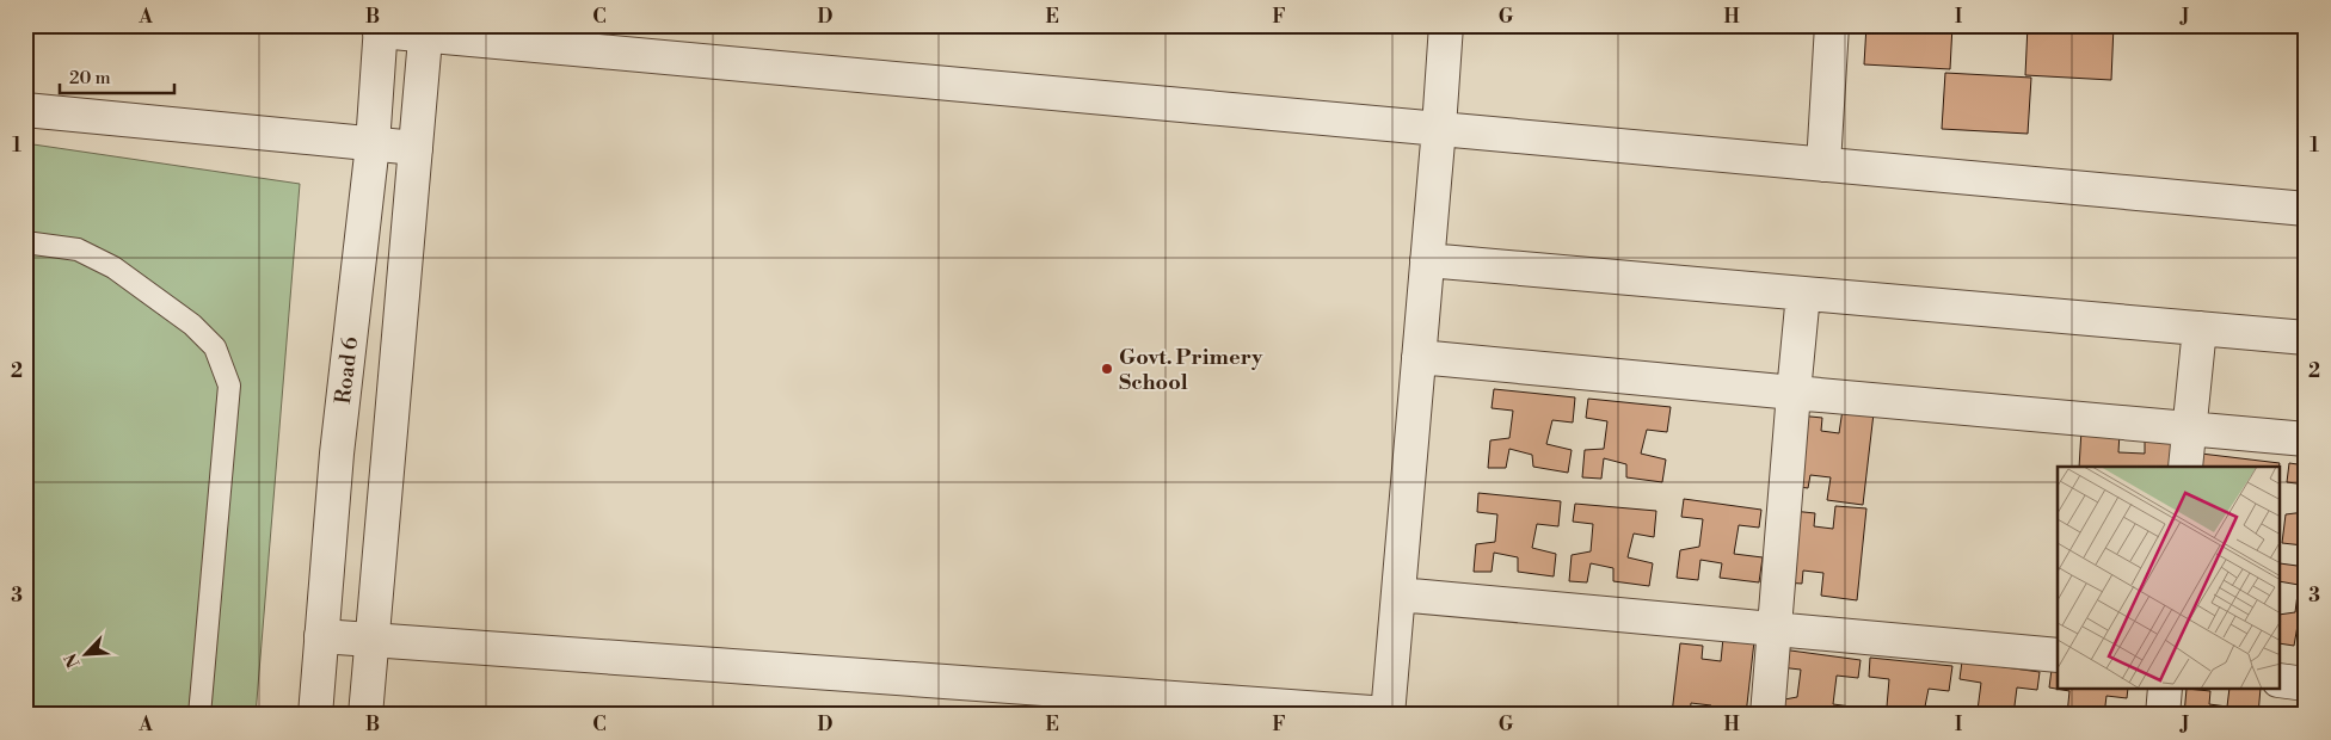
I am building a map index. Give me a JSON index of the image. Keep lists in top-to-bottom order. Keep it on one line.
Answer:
{"streets":{"street":["Road 6"]},"places":["Govt. Primery School"],"scale_bar":"20 m","north":"bottom left","grid":{"columns":["A","B","C","D","E","F","G","H","I","J"],"rows":["1","2","3"]}}
